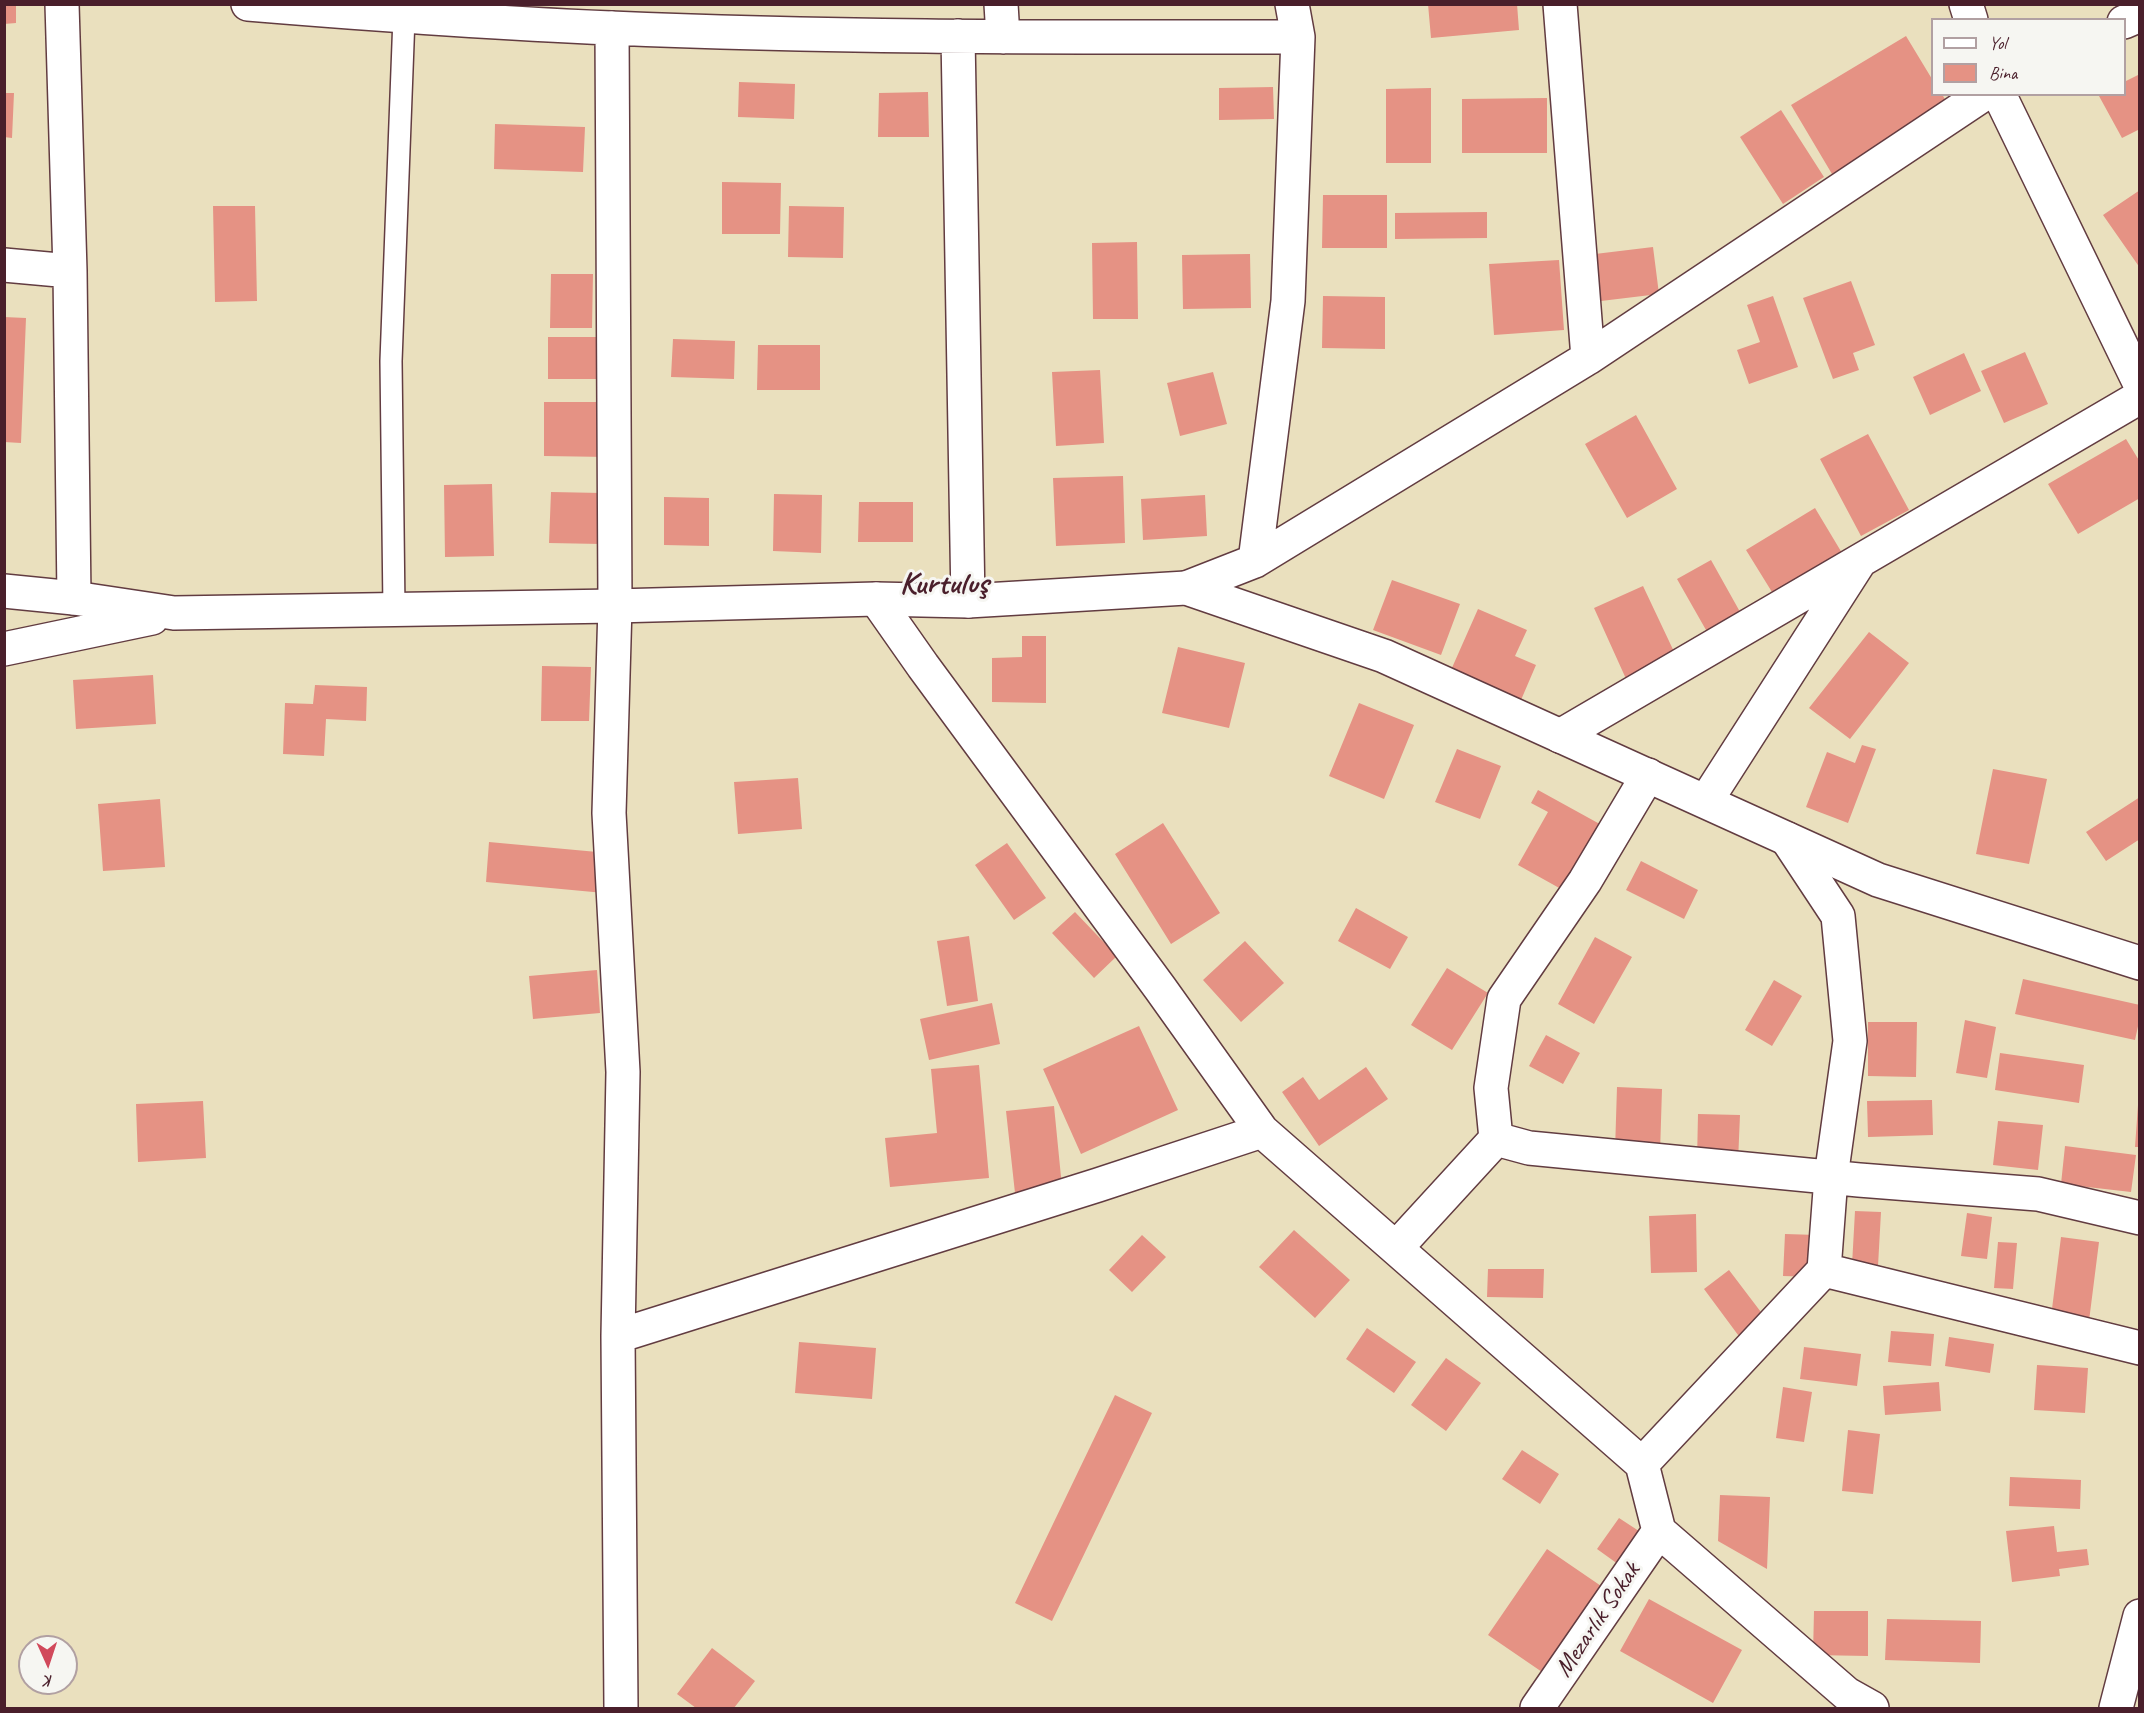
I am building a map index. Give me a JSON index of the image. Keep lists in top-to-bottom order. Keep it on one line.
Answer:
{"streets":{"street":["Mezarlık Sokak"]},"districts":["Kurtuluş"],"legend":["Yol","Bina"],"north":"bottom"}
